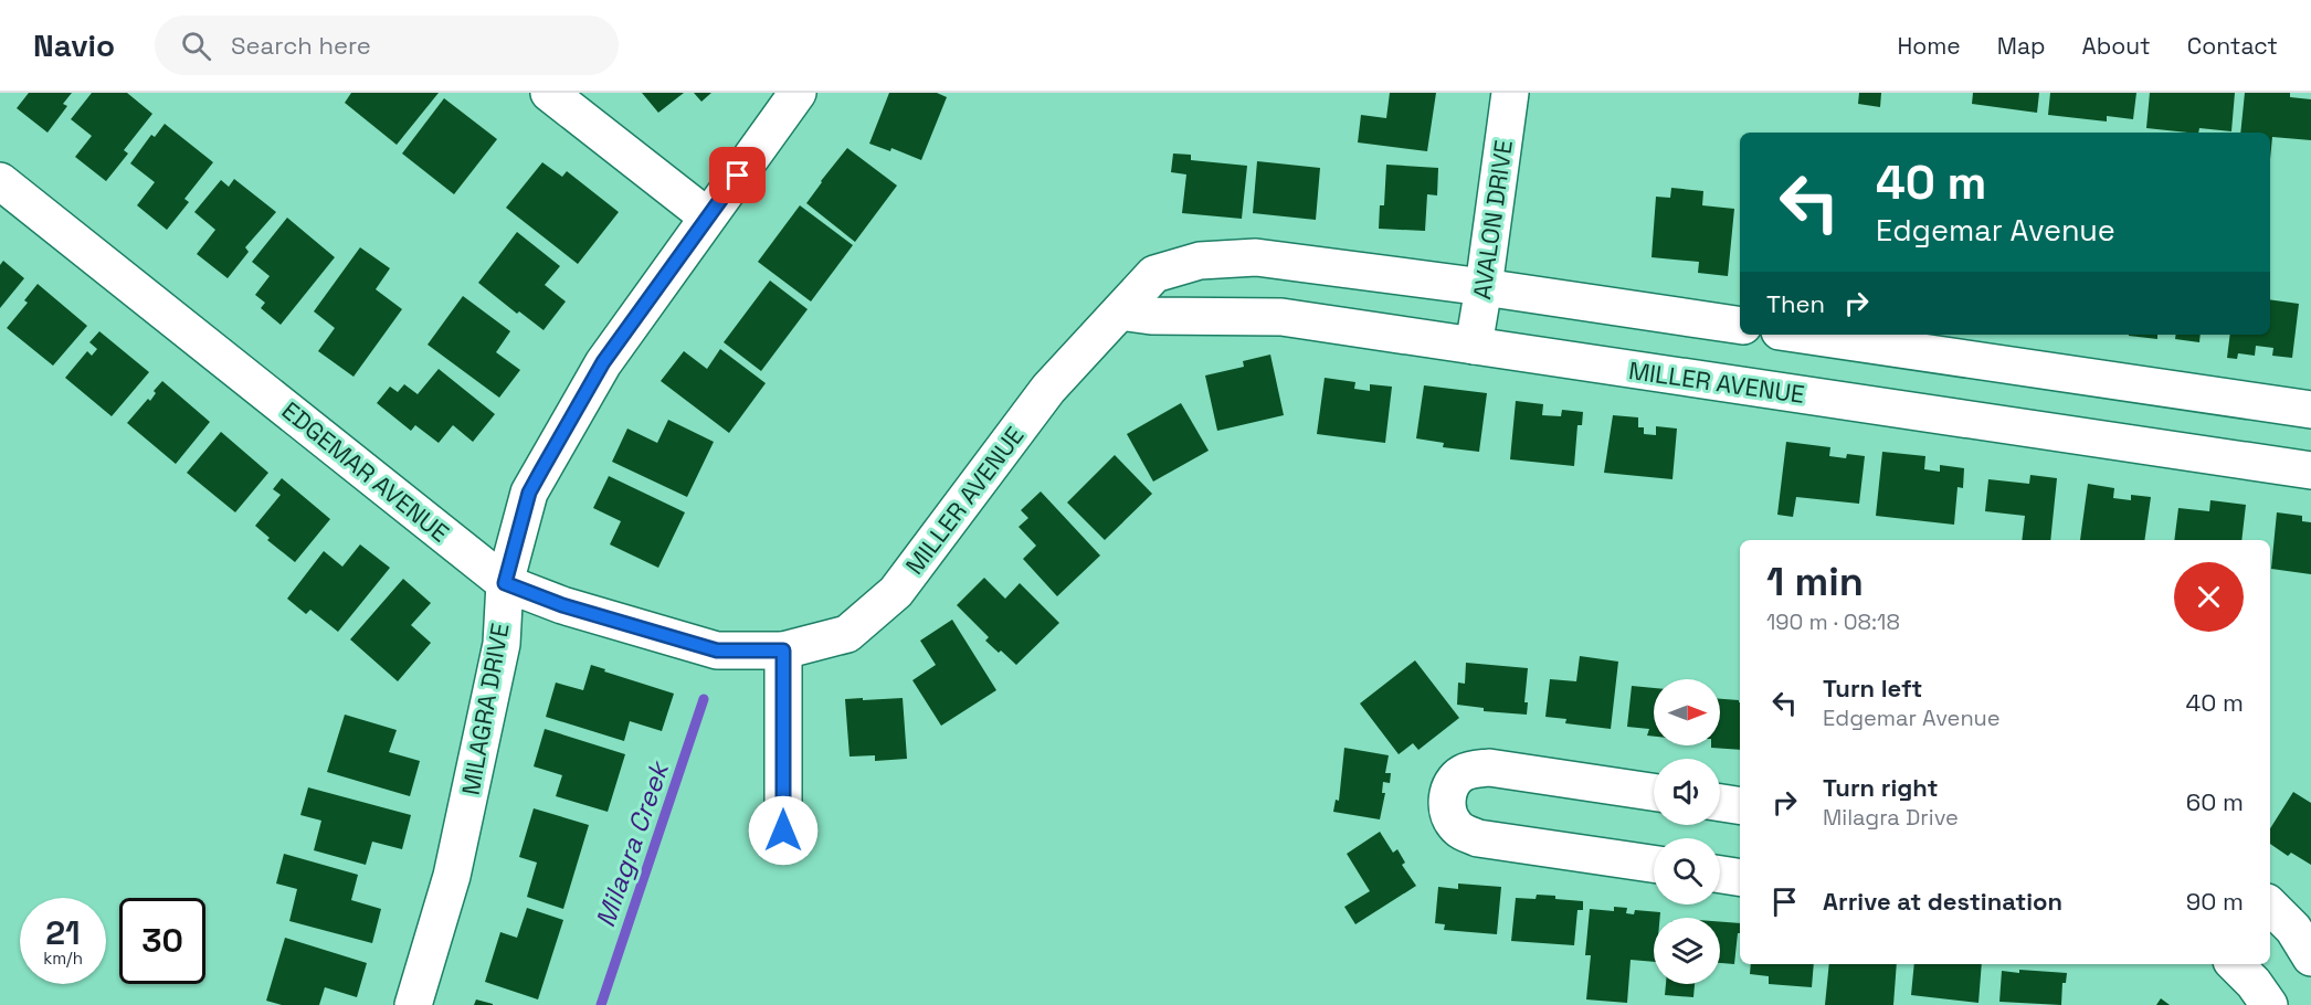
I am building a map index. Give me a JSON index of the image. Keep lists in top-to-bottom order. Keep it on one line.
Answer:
{"streets":{"street":["AVALON DRIVE","MILLER AVENUE","EDGEMAR AVENUE","MILAGRA DRIVE"]},"crossings":[["AVALON DRIVE","MILLER AVENUE"],["MILLER AVENUE","EDGEMAR AVENUE"],["EDGEMAR AVENUE","MILAGRA DRIVE"]],"water":["Milagra Creek"],"north":"right","page":{"header":"Navio","search":"Search here","nav":["Home","Map","About","Contact"],"turn":["40 m","Edgemar Avenue"],"then":"Then","heading":["1 min","190 m · 08:18"],"list":[{"name":"Turn left","note":"Edgemar Avenue","value":"40 m"},{"name":"Turn right","note":"Milagra Drive","value":"60 m"},{"name":"Arrive at destination","value":"90 m"}],"speed":"21 km/h","limit":"30"}}
